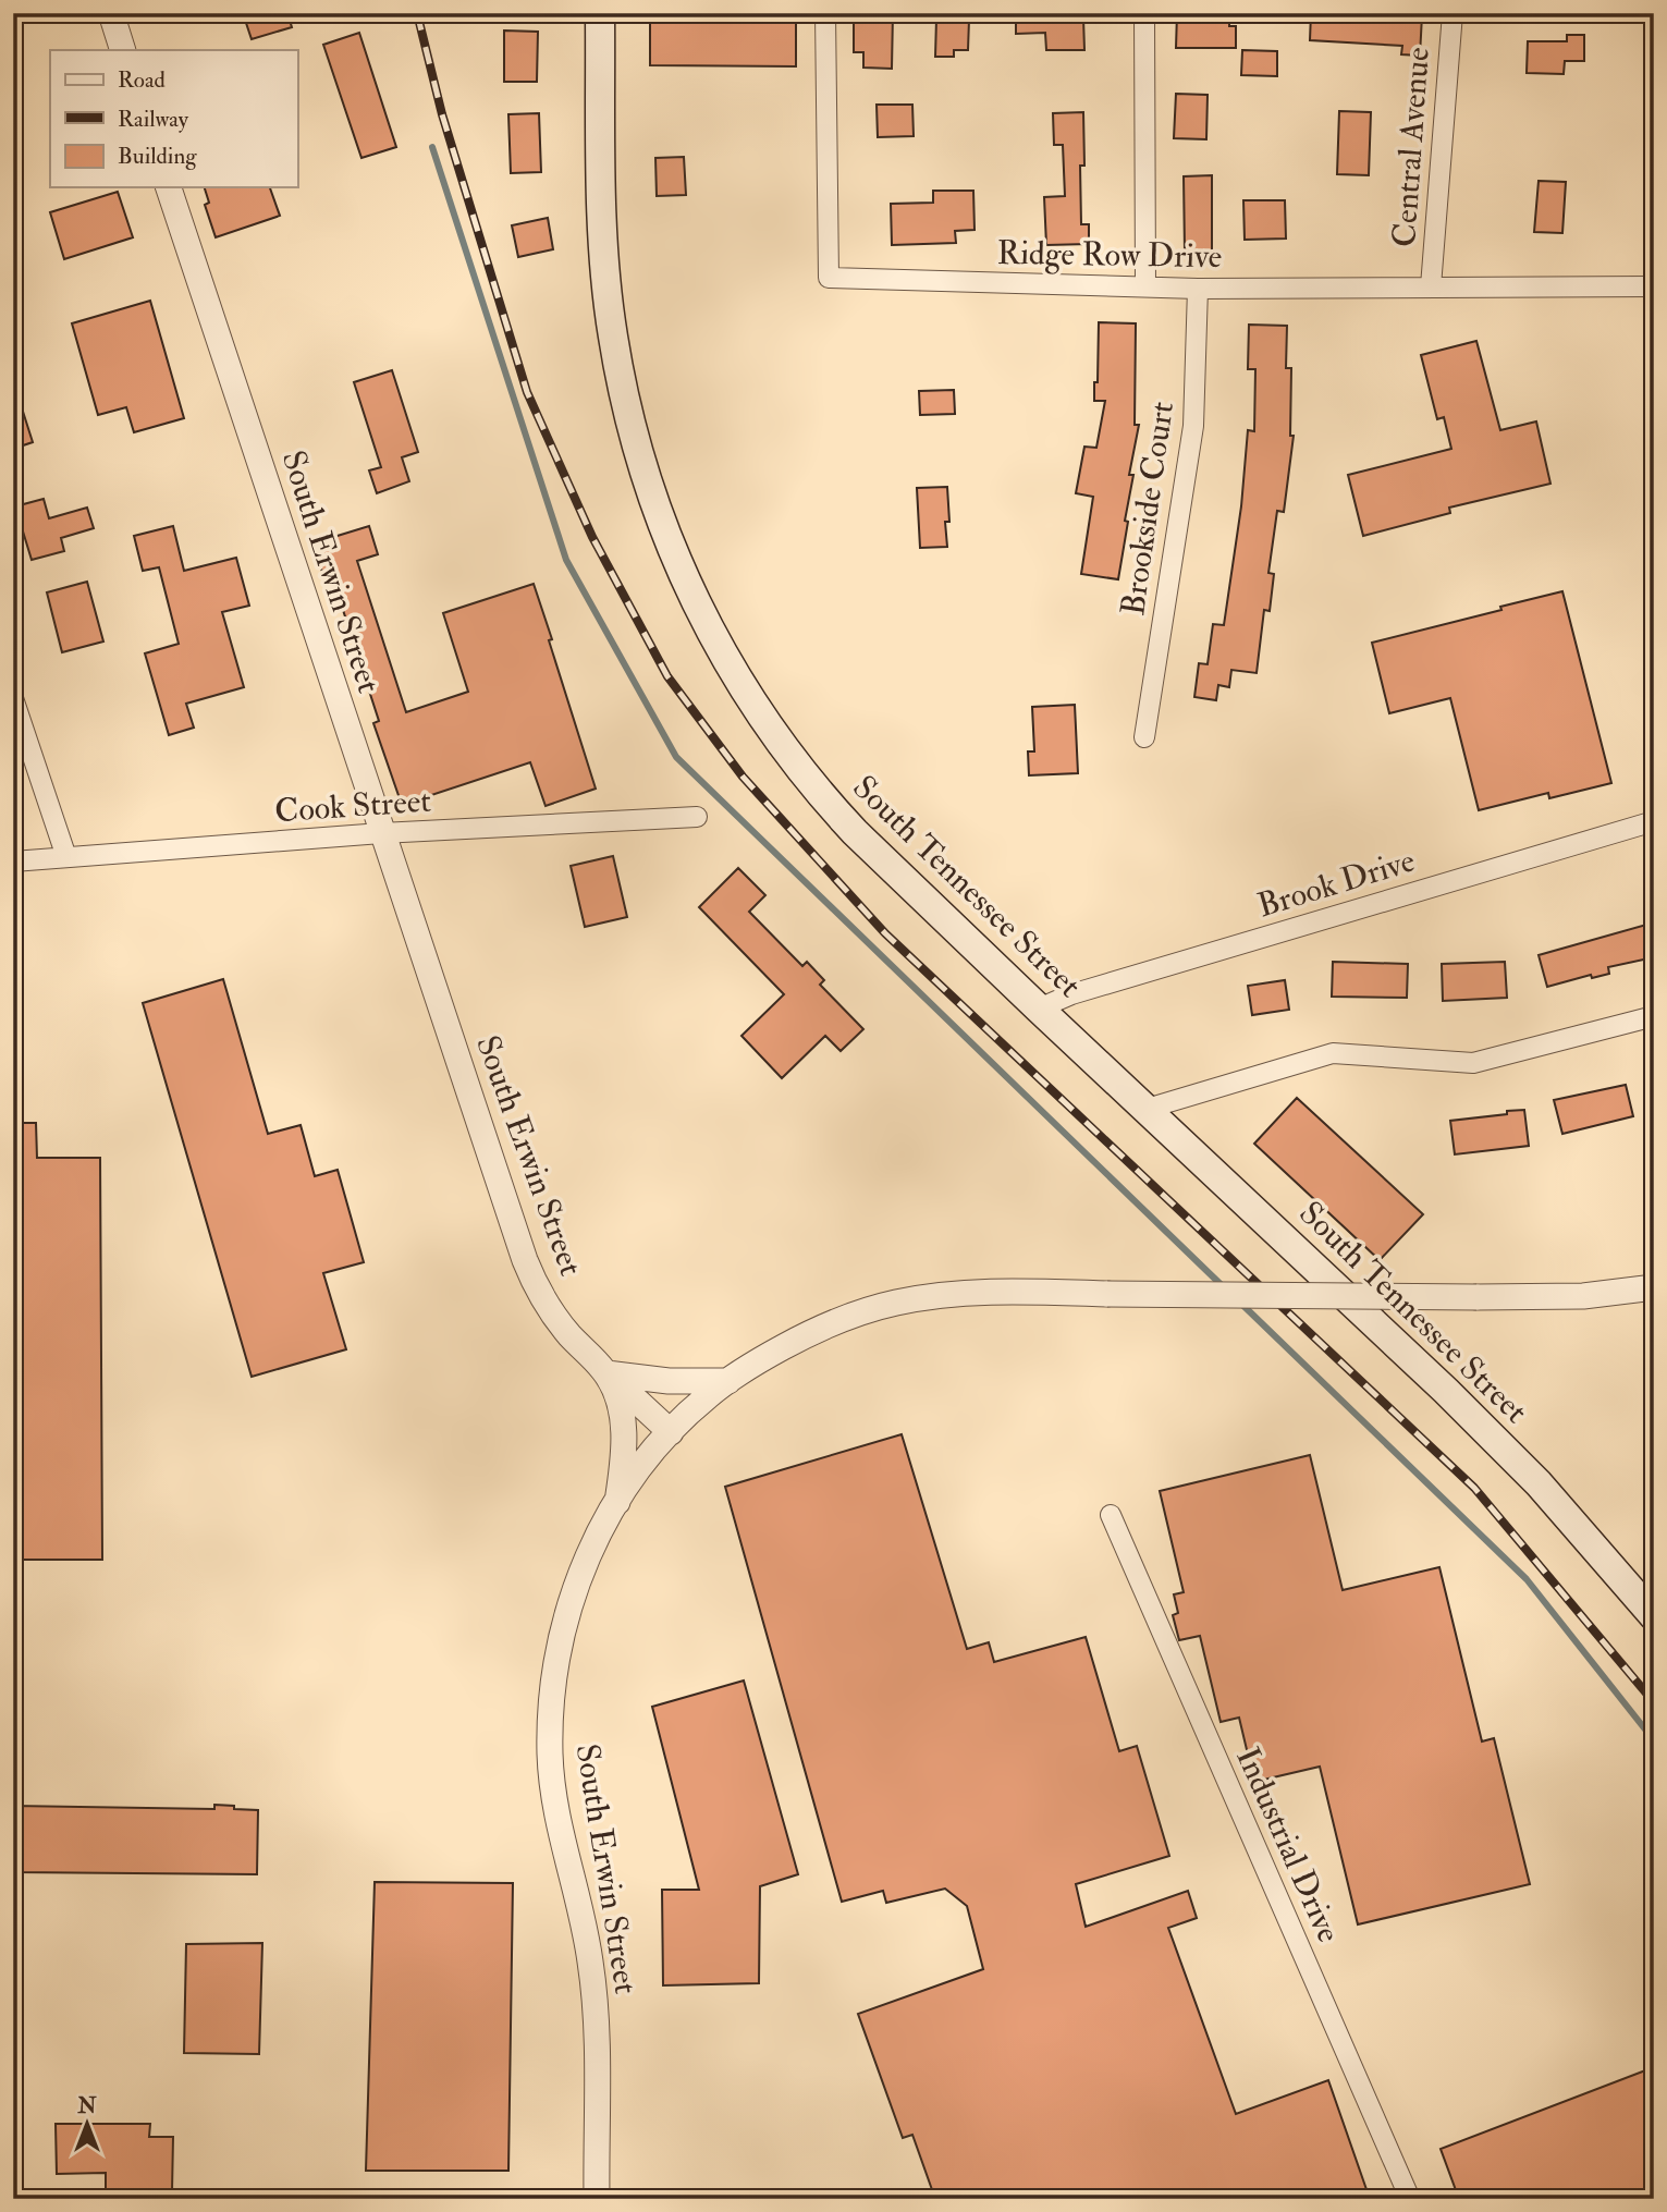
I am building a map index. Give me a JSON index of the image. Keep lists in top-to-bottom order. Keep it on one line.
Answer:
{"streets":{"main road":["South Tennessee Street"],"street":["Central Avenue","Ridge Row Drive","Brookside Court","South Erwin Street","Cook Street","Brook Drive","Industrial Drive"]},"crossings":[["Central Avenue","Ridge Row Drive"],["Ridge Row Drive","Brookside Court"],["South Erwin Street","Cook Street"],["Brook Drive","South Tennessee Street"]],"legend":["Road","Railway","Building"],"north":"top"}
